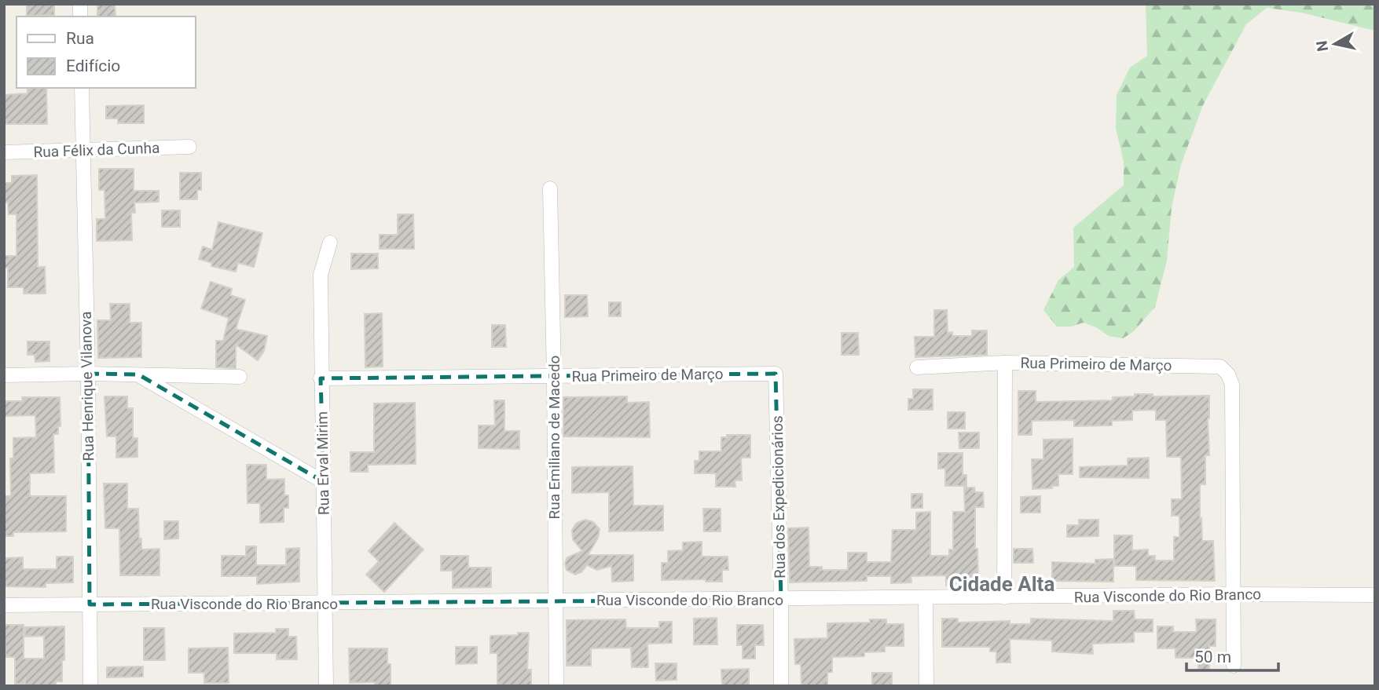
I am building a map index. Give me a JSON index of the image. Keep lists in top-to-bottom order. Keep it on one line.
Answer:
{"streets":{"street":["Rua Félix da Cunha","Rua Primeiro de Março","Rua Henrique Vilanova","Rua Emiliano de Macedo","Rua Erval Mirim","Rua dos Expedicionários","Rua Visconde do Rio Branco"]},"crossings":[["Rua Félix da Cunha","Rua Henrique Vilanova"],["Rua Primeiro de Março","Rua Emiliano de Macedo"],["Rua Primeiro de Março","Rua Erval Mirim"],["Rua Primeiro de Março","Rua dos Expedicionários"],["Rua Primeiro de Março","Rua Visconde do Rio Branco"],["Rua Henrique Vilanova","Rua Visconde do Rio Branco"],["Rua Emiliano de Macedo","Rua Visconde do Rio Branco"],["Rua Erval Mirim","Rua Visconde do Rio Branco"],["Rua dos Expedicionários","Rua Visconde do Rio Branco"]],"districts":["Cidade Alta"],"legend":["Rua","Edifício"],"scale_bar":"50 m","north":"left"}
